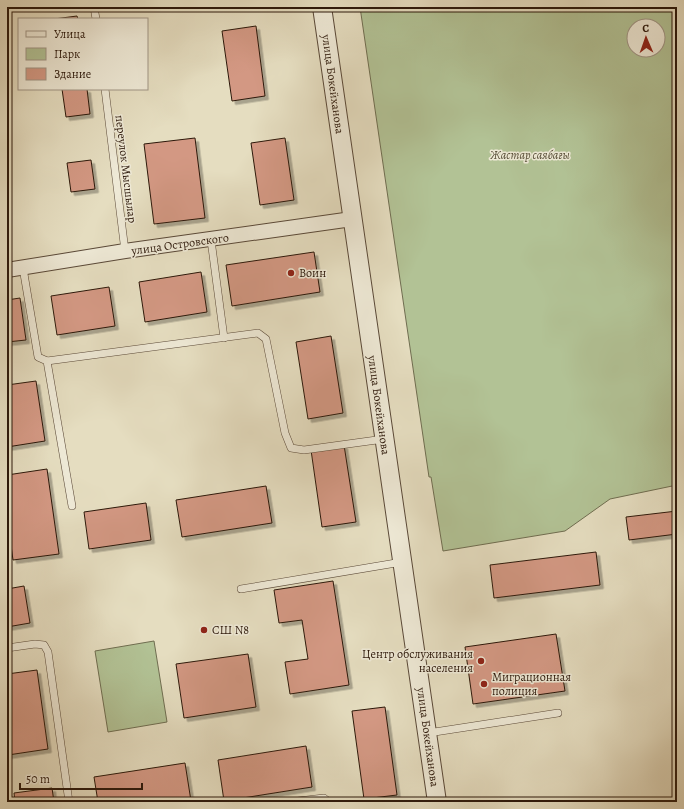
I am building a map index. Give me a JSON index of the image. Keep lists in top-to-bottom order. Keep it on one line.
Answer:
{"streets":{"street":["улица Бокейханова","улица Островского"],"lane":["переулок Мысшылар"]},"crossings":[["улица Бокейханова","улица Островского"],["переулок Мысшылар","улица Островского"]],"parks":["Жастар саябағы"],"places":["Воин","СШ N8","Центр обслуживания населения","Миграционная полиция"],"legend":["Улица","Парк","Здание"],"scale_bar":"50 m","north":"top"}
